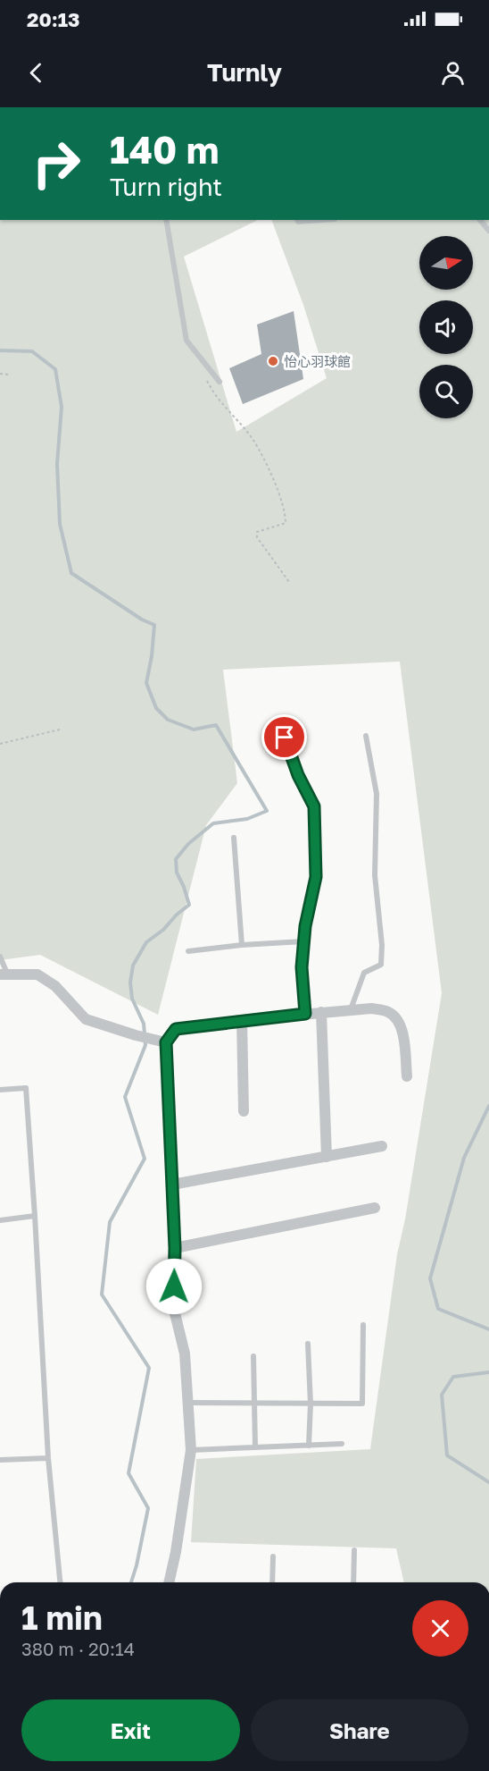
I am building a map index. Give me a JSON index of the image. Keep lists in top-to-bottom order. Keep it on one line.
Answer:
{"places":["怡心羽球館"],"north":"right","page":{"status":"20:13","header":"Turnly","turn":["140 m","Turn right"],"heading":["1 min","380 m · 20:14"],"buttons":["Exit","Share"]}}
